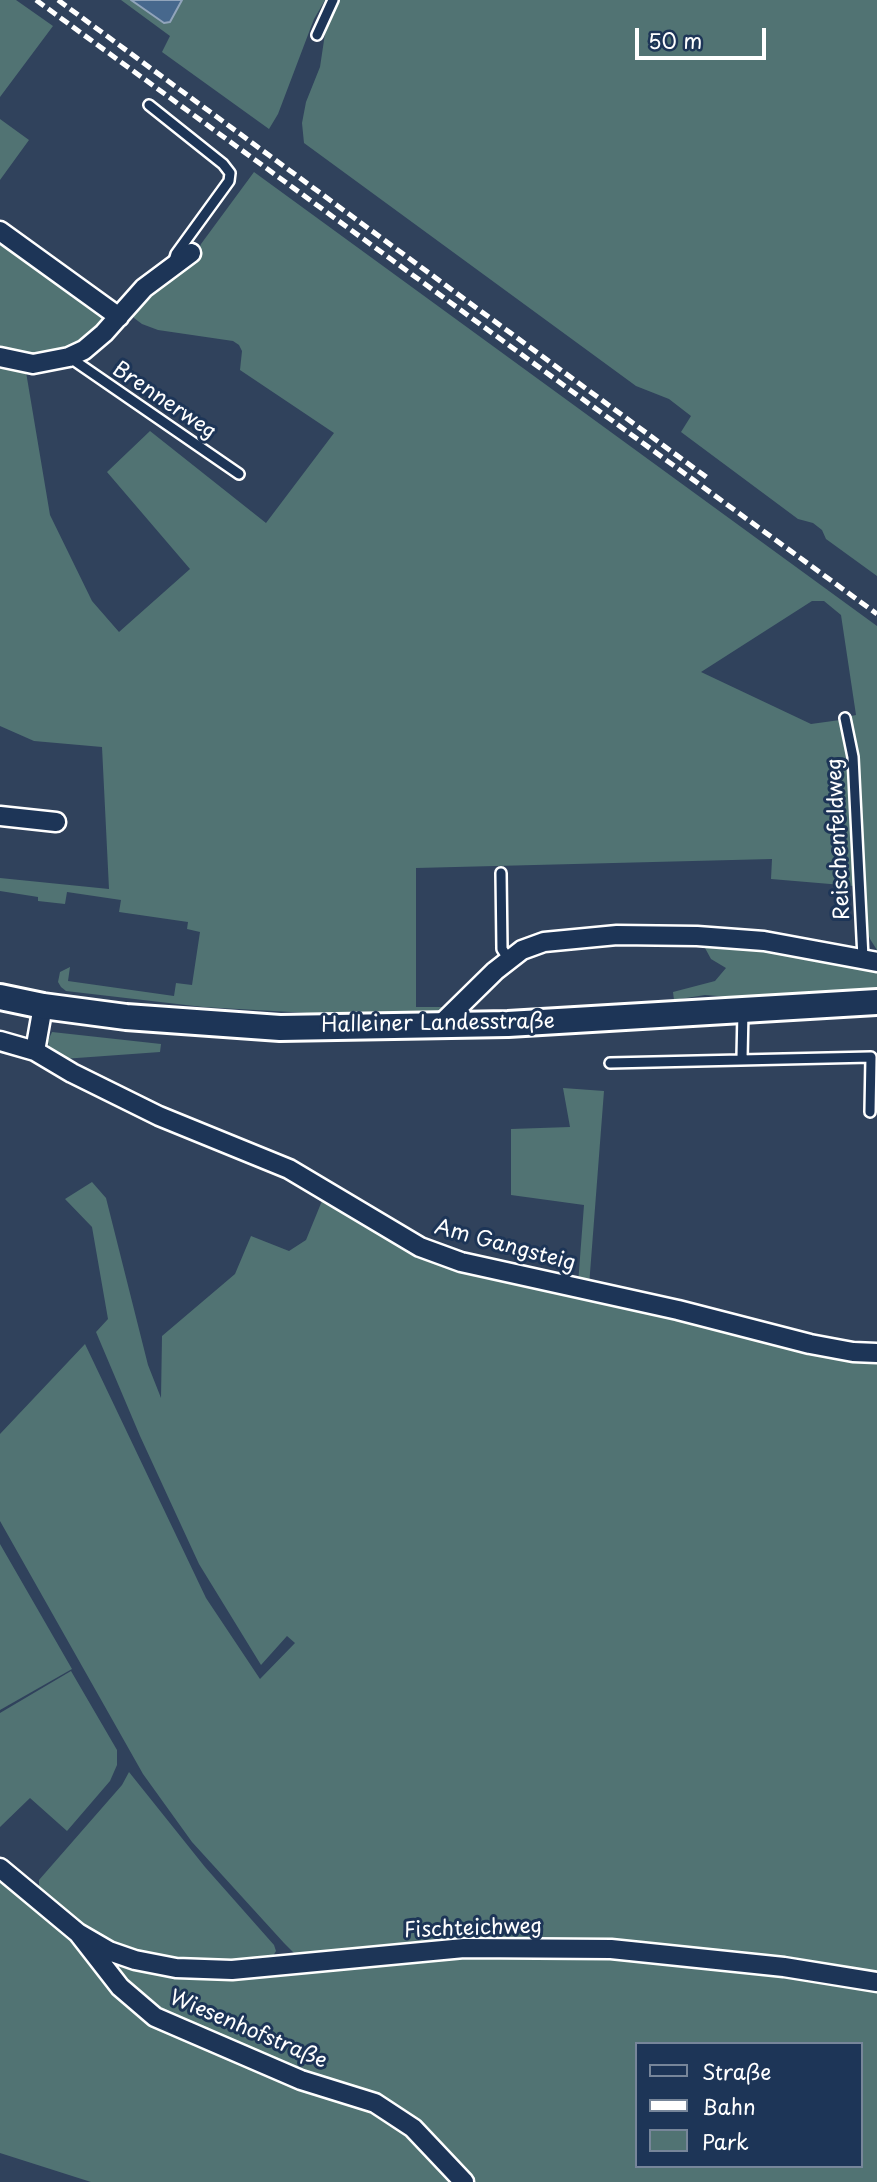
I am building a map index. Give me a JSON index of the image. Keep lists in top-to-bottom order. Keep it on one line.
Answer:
{"streets":{"main road":["Halleiner Landesstraße"],"street":["Am Gangsteig","Fischteichweg","Wiesenhofstraße"],"lane":["Brennerweg","Reischenfeldweg"]},"crossings":[["Fischteichweg","Wiesenhofstraße"]],"legend":["Straße","Bahn","Park"],"scale_bar":"50 m"}
